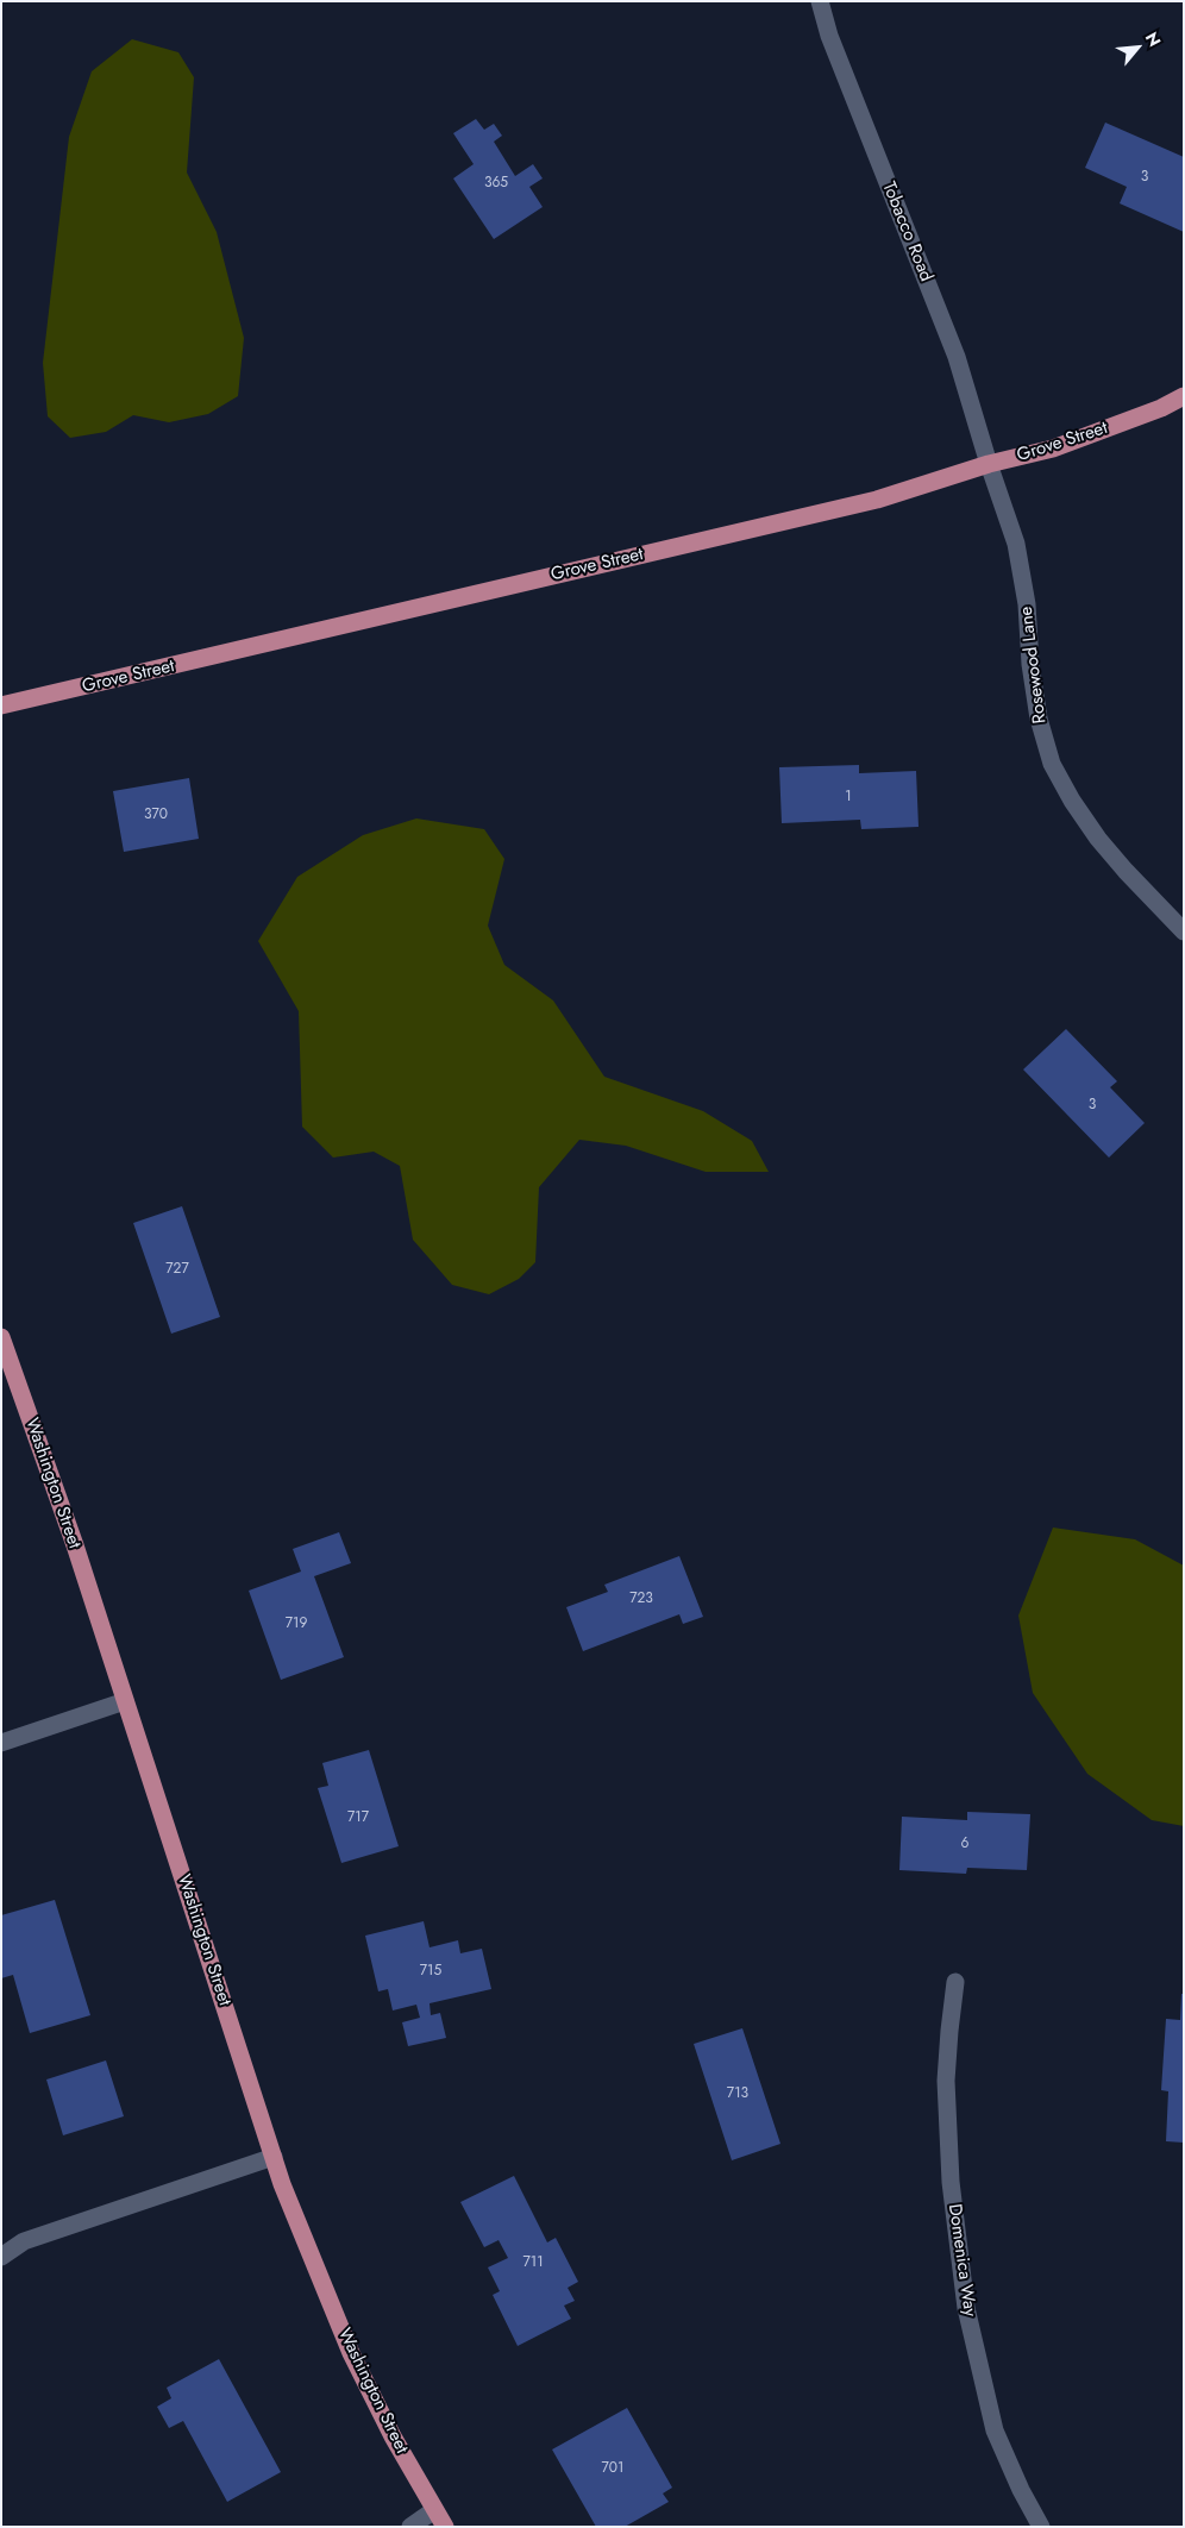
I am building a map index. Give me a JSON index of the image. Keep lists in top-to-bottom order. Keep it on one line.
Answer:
{"streets":{"main road":["Grove Street","Washington Street"],"street":["Tobacco Road","Rosewood Lane","Domenica Way"]},"crossings":[["Tobacco Road","Grove Street"],["Tobacco Road","Rosewood Lane"],["Grove Street","Rosewood Lane"]],"house_numbers":["3","365","1","370","3","727","723","719","717","6","715","713","711","701"],"north":"top right"}
